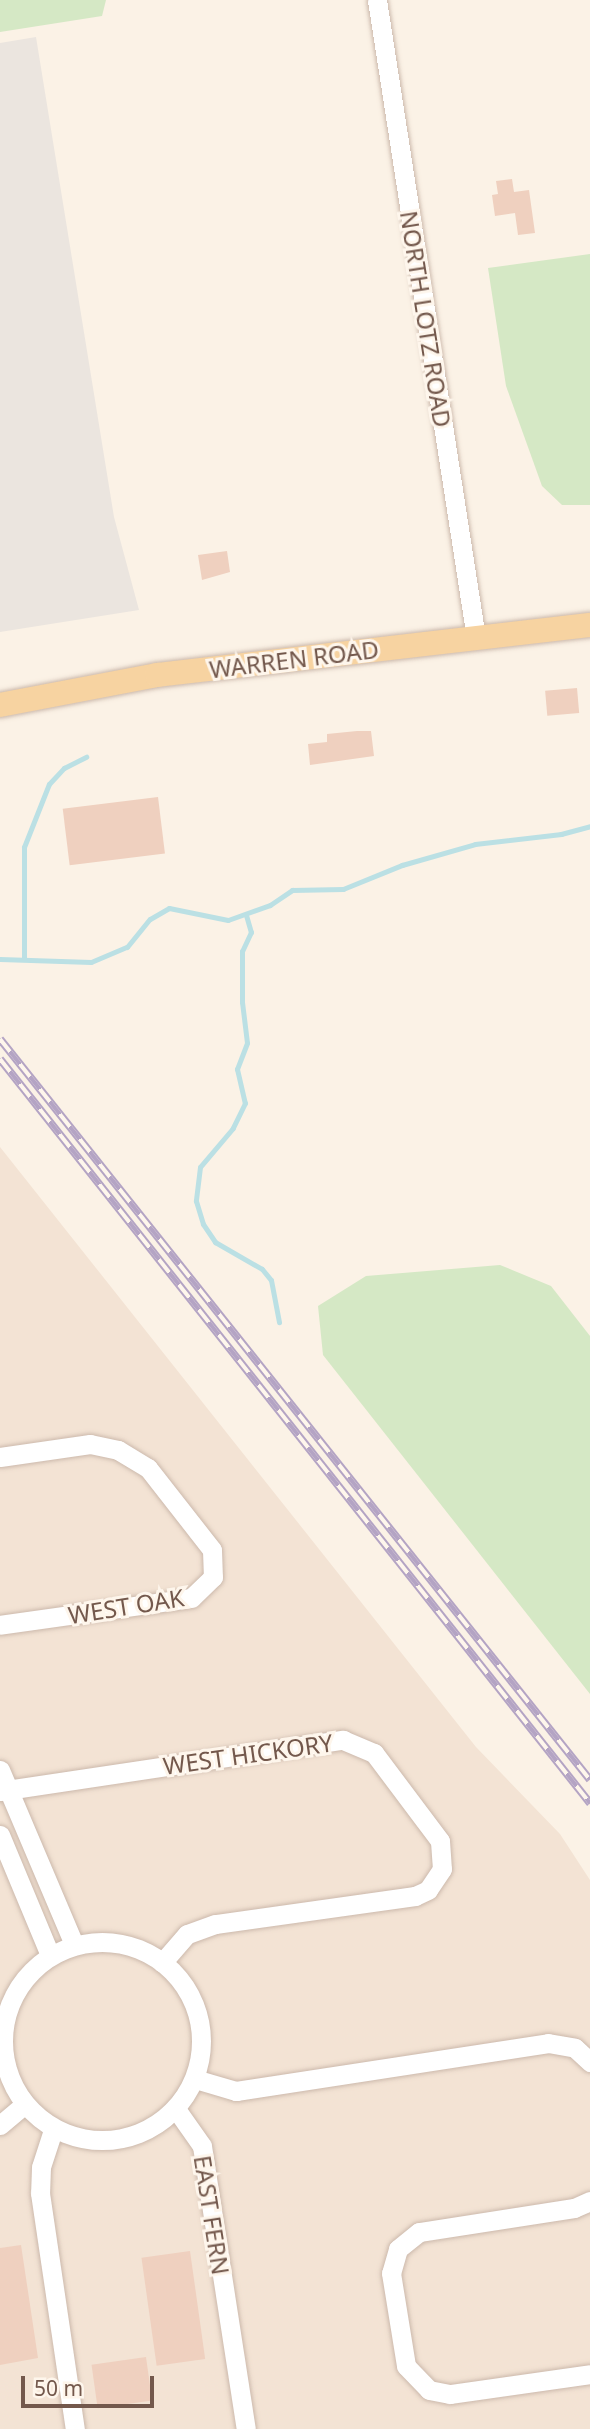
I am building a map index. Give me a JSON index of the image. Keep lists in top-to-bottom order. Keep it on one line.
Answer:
{"streets":{"main road":["WARREN ROAD"],"street":["NORTH LOTZ ROAD","WEST OAK","WEST HICKORY","EAST FERN"]},"crossings":[["NORTH LOTZ ROAD","WARREN ROAD"],["WEST HICKORY","EAST FERN"]],"scale_bar":"50 m"}
